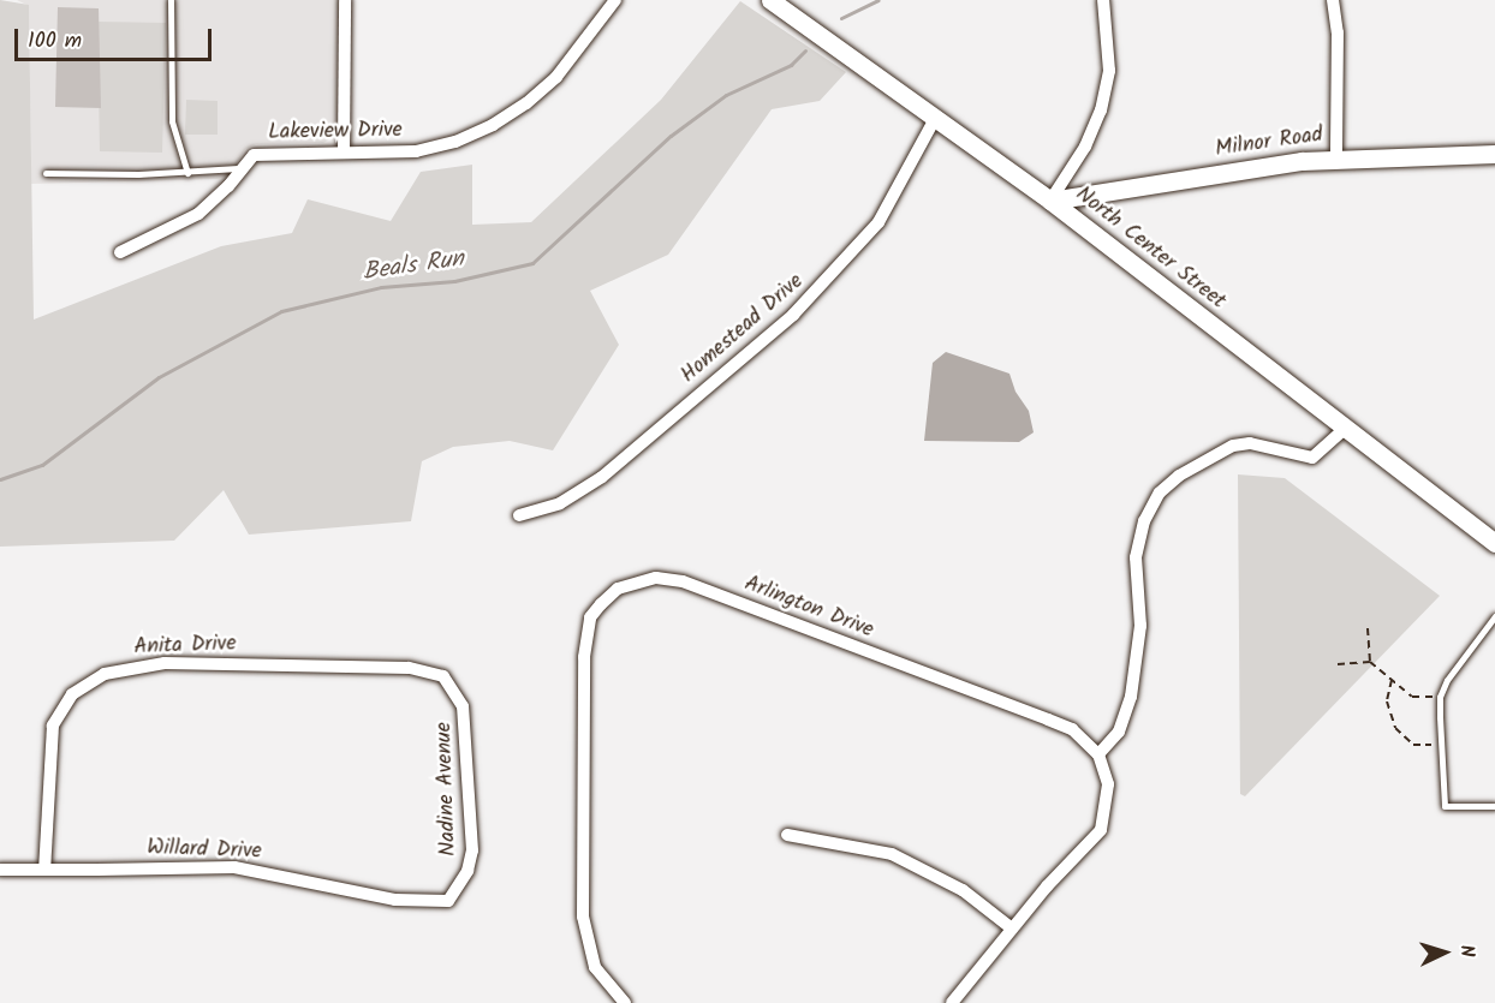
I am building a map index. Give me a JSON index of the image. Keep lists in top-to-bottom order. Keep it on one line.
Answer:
{"streets":{"main road":["Milnor Road","North Center Street"],"street":["Lakeview Drive","Homestead Drive","Arlington Drive","Anita Drive","Nadine Avenue","Willard Drive"]},"crossings":[["Milnor Road","North Center Street"],["North Center Street","Homestead Drive"],["Anita Drive","Nadine Avenue"],["Anita Drive","Willard Drive"],["Nadine Avenue","Willard Drive"]],"water":["Beals Run"],"scale_bar":"100 m","north":"right"}
